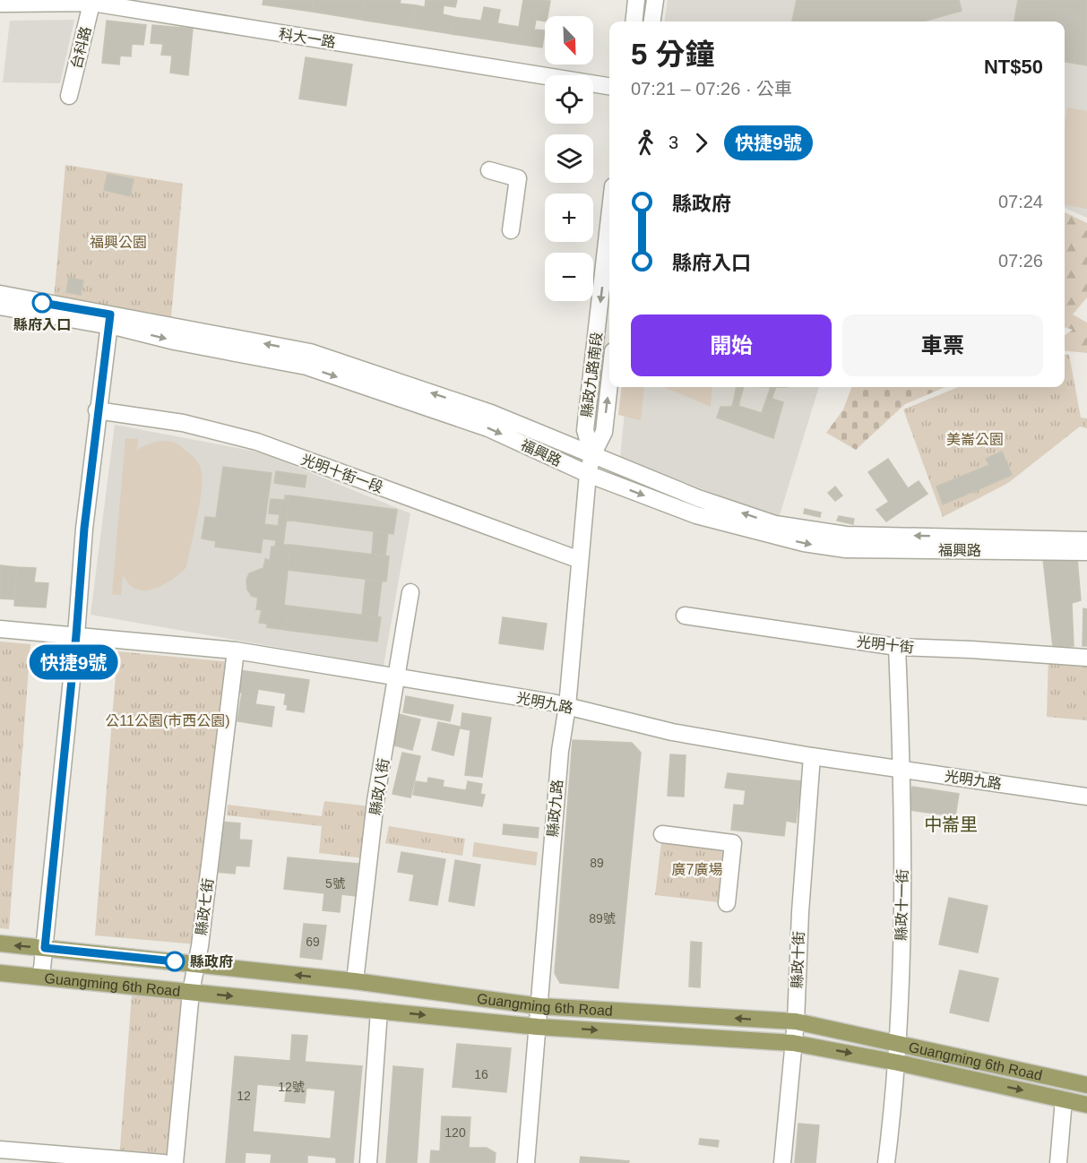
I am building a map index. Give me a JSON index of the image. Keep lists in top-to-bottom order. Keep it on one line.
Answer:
{"streets":{"main road":["Guangming 6th Road"],"street":["科大一路","台科路","縣政九路南段","福興路","光明十街一段","光明十街","光明九路","縣政八街","縣政九路","縣政十一街","縣政七街","縣政十街"]},"crossings":[["科大一路","台科路"],["縣政九路南段","福興路"],["縣政九路南段","縣政九路"],["福興路","縣政九路"],["光明十街一段","縣政九路"],["光明十街","縣政十一街"],["光明九路","縣政八街"],["光明九路","縣政九路"],["光明九路","縣政十一街"],["光明九路","縣政七街"],["光明九路","縣政十街"],["縣政八街","Guangming 6th Road"],["縣政九路","Guangming 6th Road"],["縣政十一街","Guangming 6th Road"],["縣政七街","Guangming 6th Road"],["縣政十街","Guangming 6th Road"]],"districts":["中崙里"],"parks":["福興公園","美崙公園","公11公園(市西公園)","廣7廣場"],"places":["縣府入口","縣政府"],"lines":["bus line 快捷9號"],"house_numbers":["89","5號","89號","69","16","12號","12","120"],"north":"bottom right","page":{"on_map":"快捷9號","map_buttons":["+","−"],"heading":["5 分鐘","07:21 – 07:26 · 公車","NT$50"],"legs":["3","快捷9號"],"list":[{"name":"縣政府","value":"07:24"},{"name":"縣府入口","value":"07:26"}],"buttons":["開始","車票"]}}
